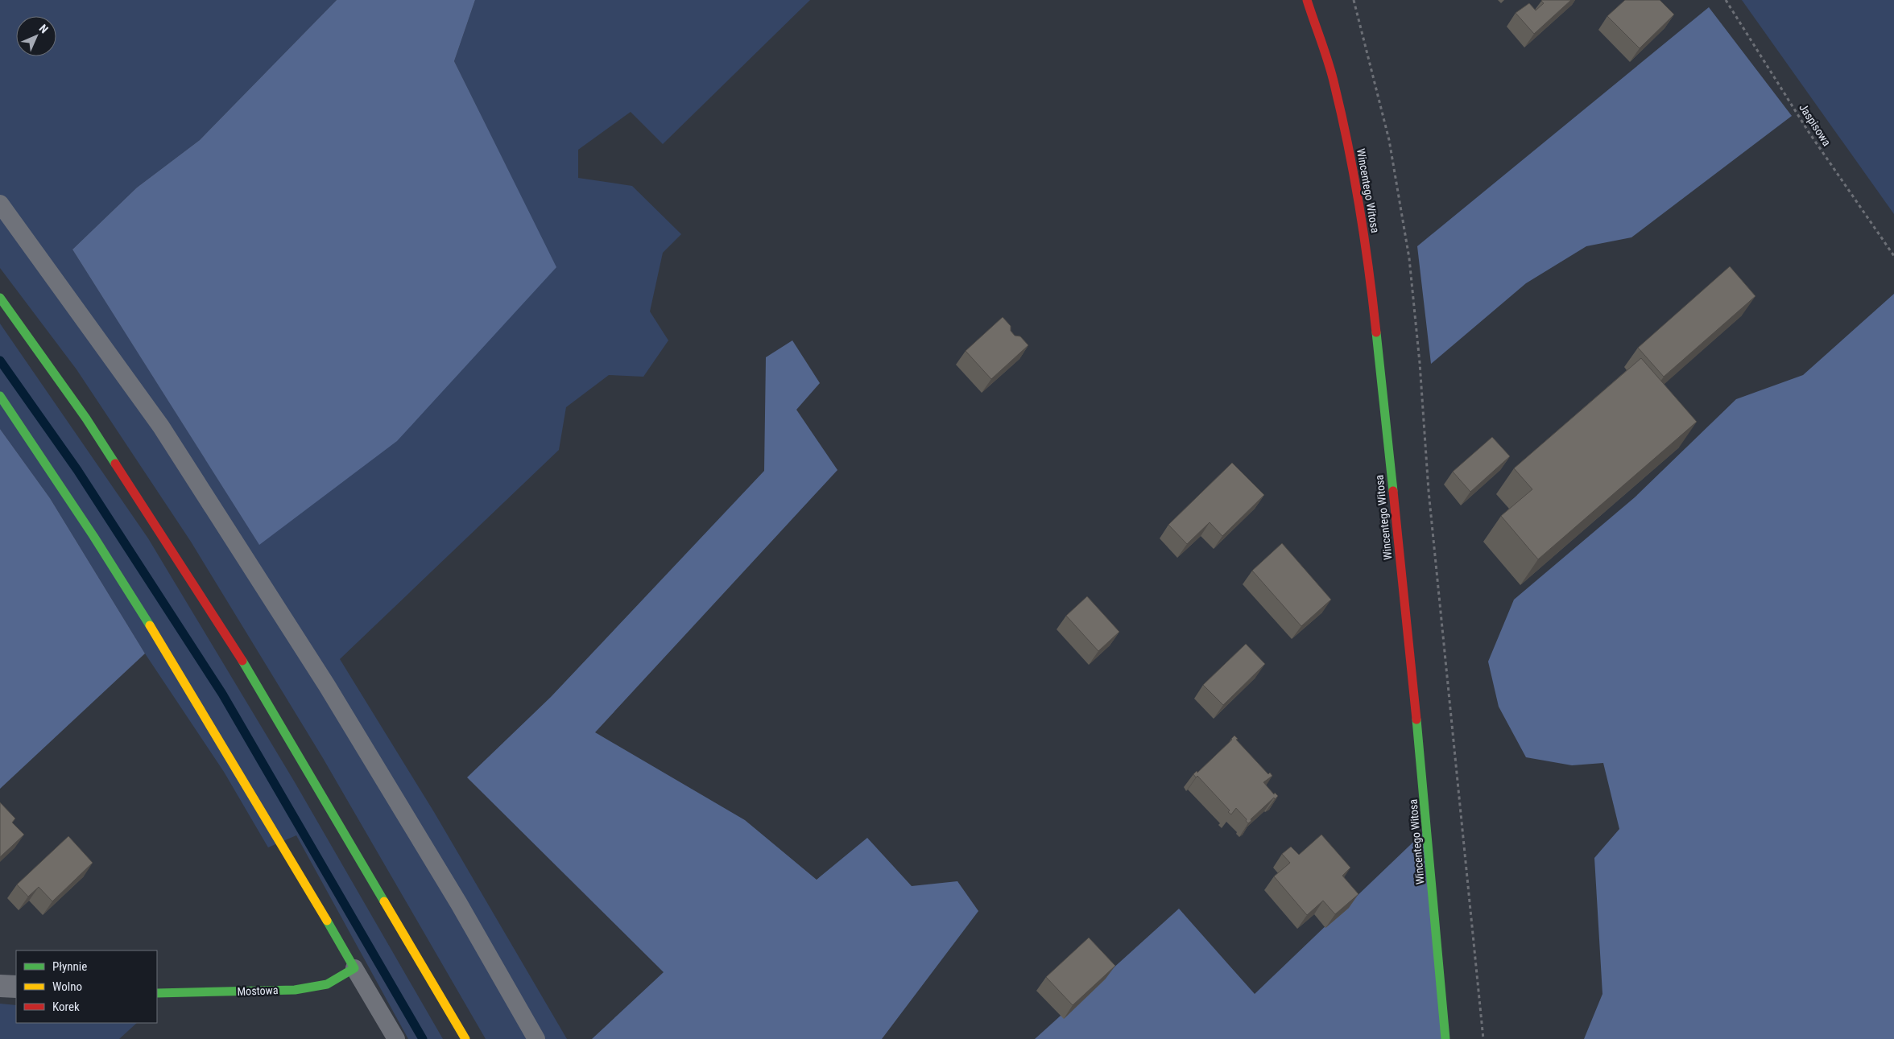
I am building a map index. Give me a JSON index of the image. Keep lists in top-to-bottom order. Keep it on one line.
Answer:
{"streets":{"main road":["Wincentego Witosa","Mostowa"],"path":["Jaspisowa"]},"legend":["Płynnie","Wolno","Korek"],"north":"top right"}
